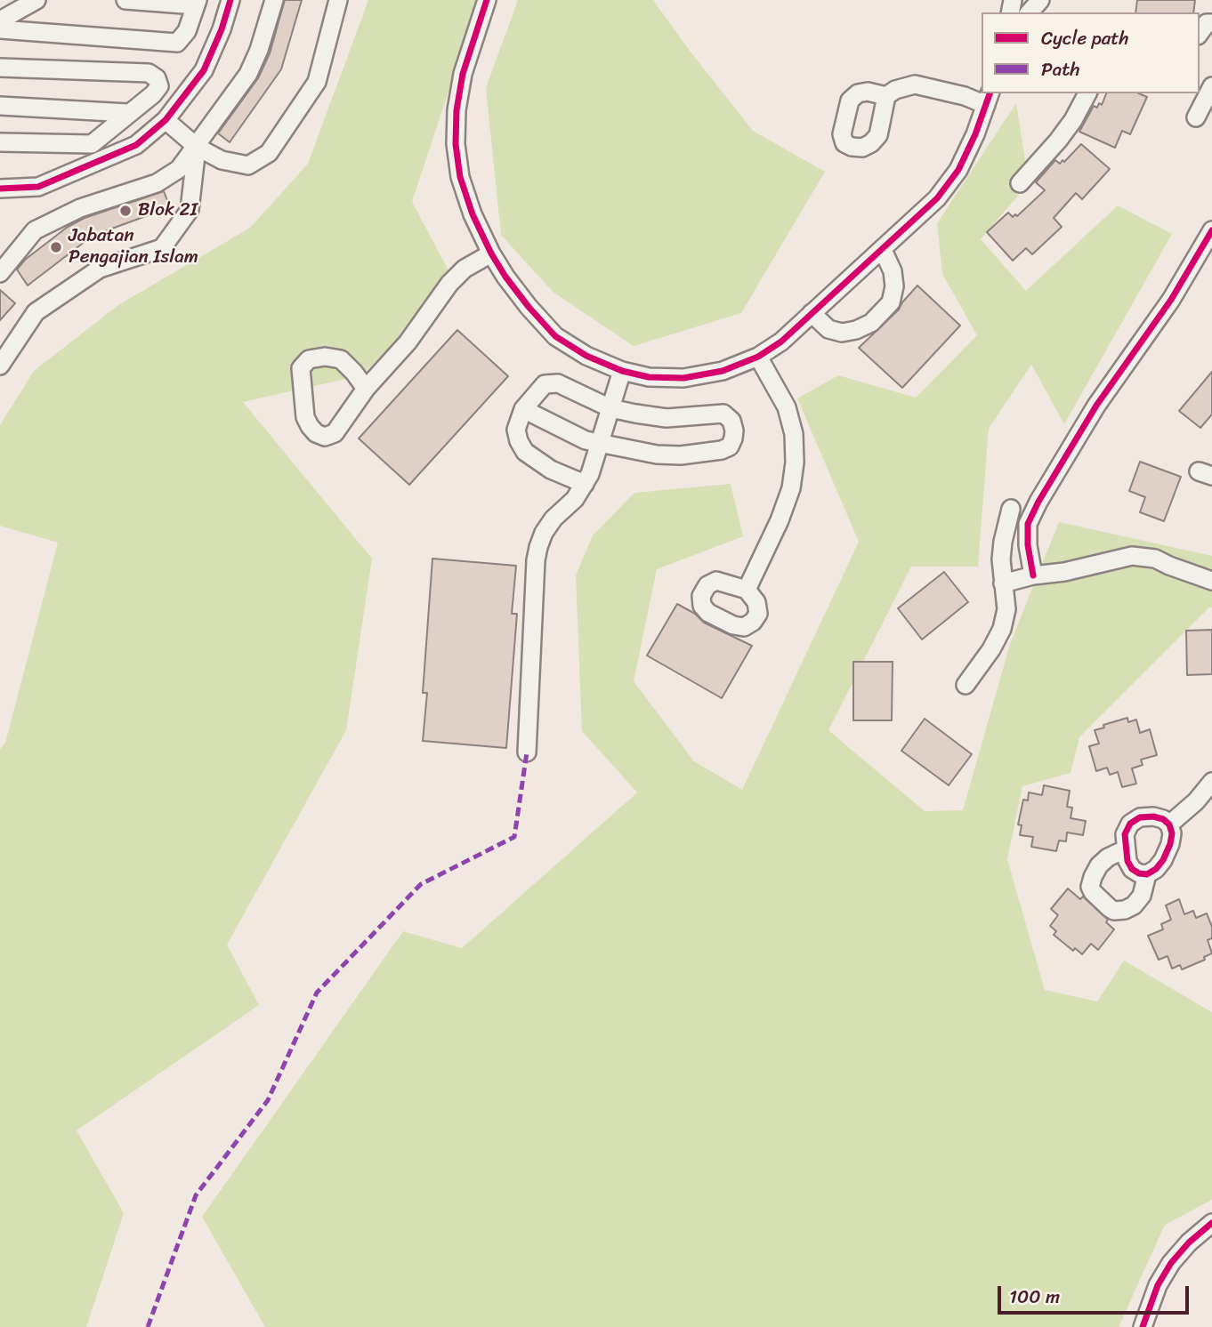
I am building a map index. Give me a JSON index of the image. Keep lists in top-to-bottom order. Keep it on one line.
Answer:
{"places":["Blok 2I","Jabatan Pengajian Islam"],"legend":["Cycle path","Path"],"scale_bar":"100 m"}
